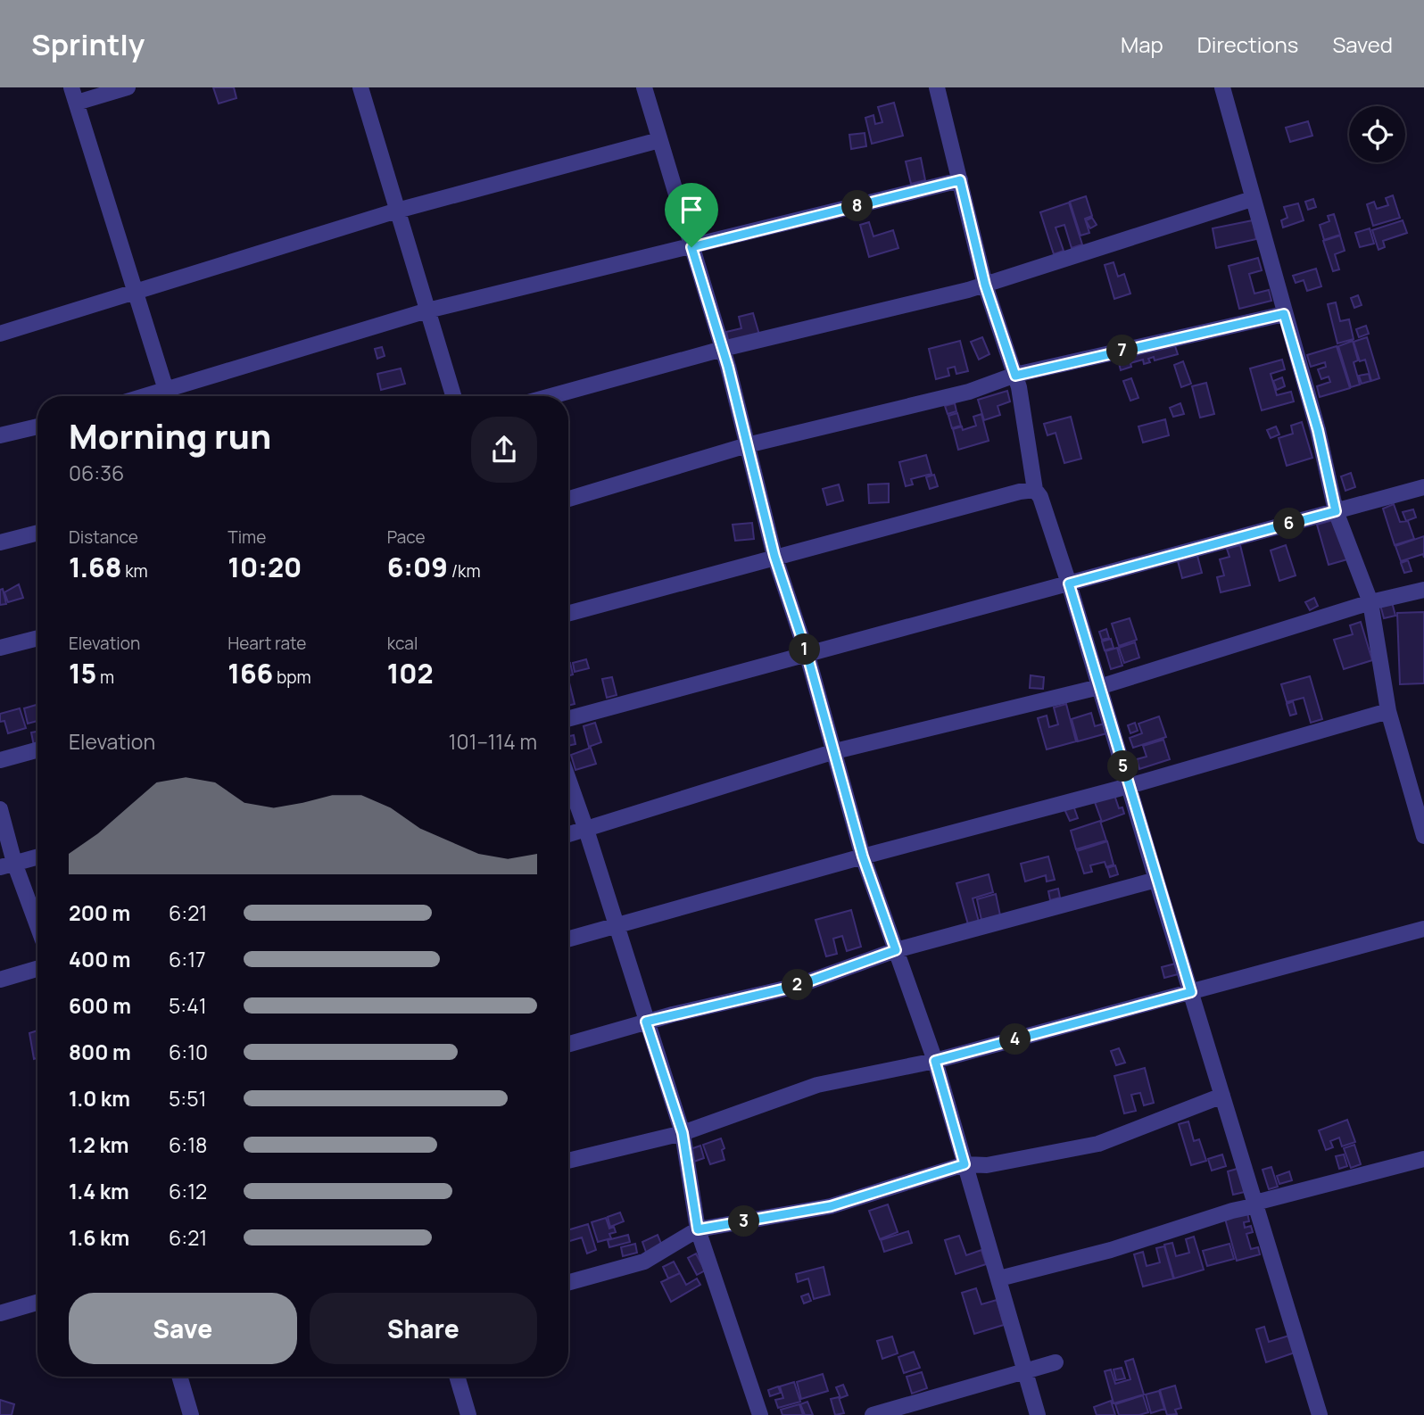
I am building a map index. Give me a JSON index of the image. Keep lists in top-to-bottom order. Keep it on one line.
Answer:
{"page":{"header":"Sprintly","nav":["Map","Directions","Saved"],"pins":["8","7","6","1","5","2","4","3"],"heading":["Morning run","06:36"],"stats":[["Distance","1.68 km"],["Time","10:20"],["Pace","6:09 /km"],["Elevation","15 m"],["Heart rate","166 bpm"],["kcal","102"]],"chart":["Elevation","101–114 m"],"list":[{"name":"200 m","note":"6:21"},{"name":"400 m","note":"6:17"},{"name":"600 m","note":"5:41"},{"name":"800 m","note":"6:10"},{"name":"1.0 km","note":"5:51"},{"name":"1.2 km","note":"6:18"},{"name":"1.4 km","note":"6:12"},{"name":"1.6 km","note":"6:21"}],"buttons":["Save","Share"]}}
